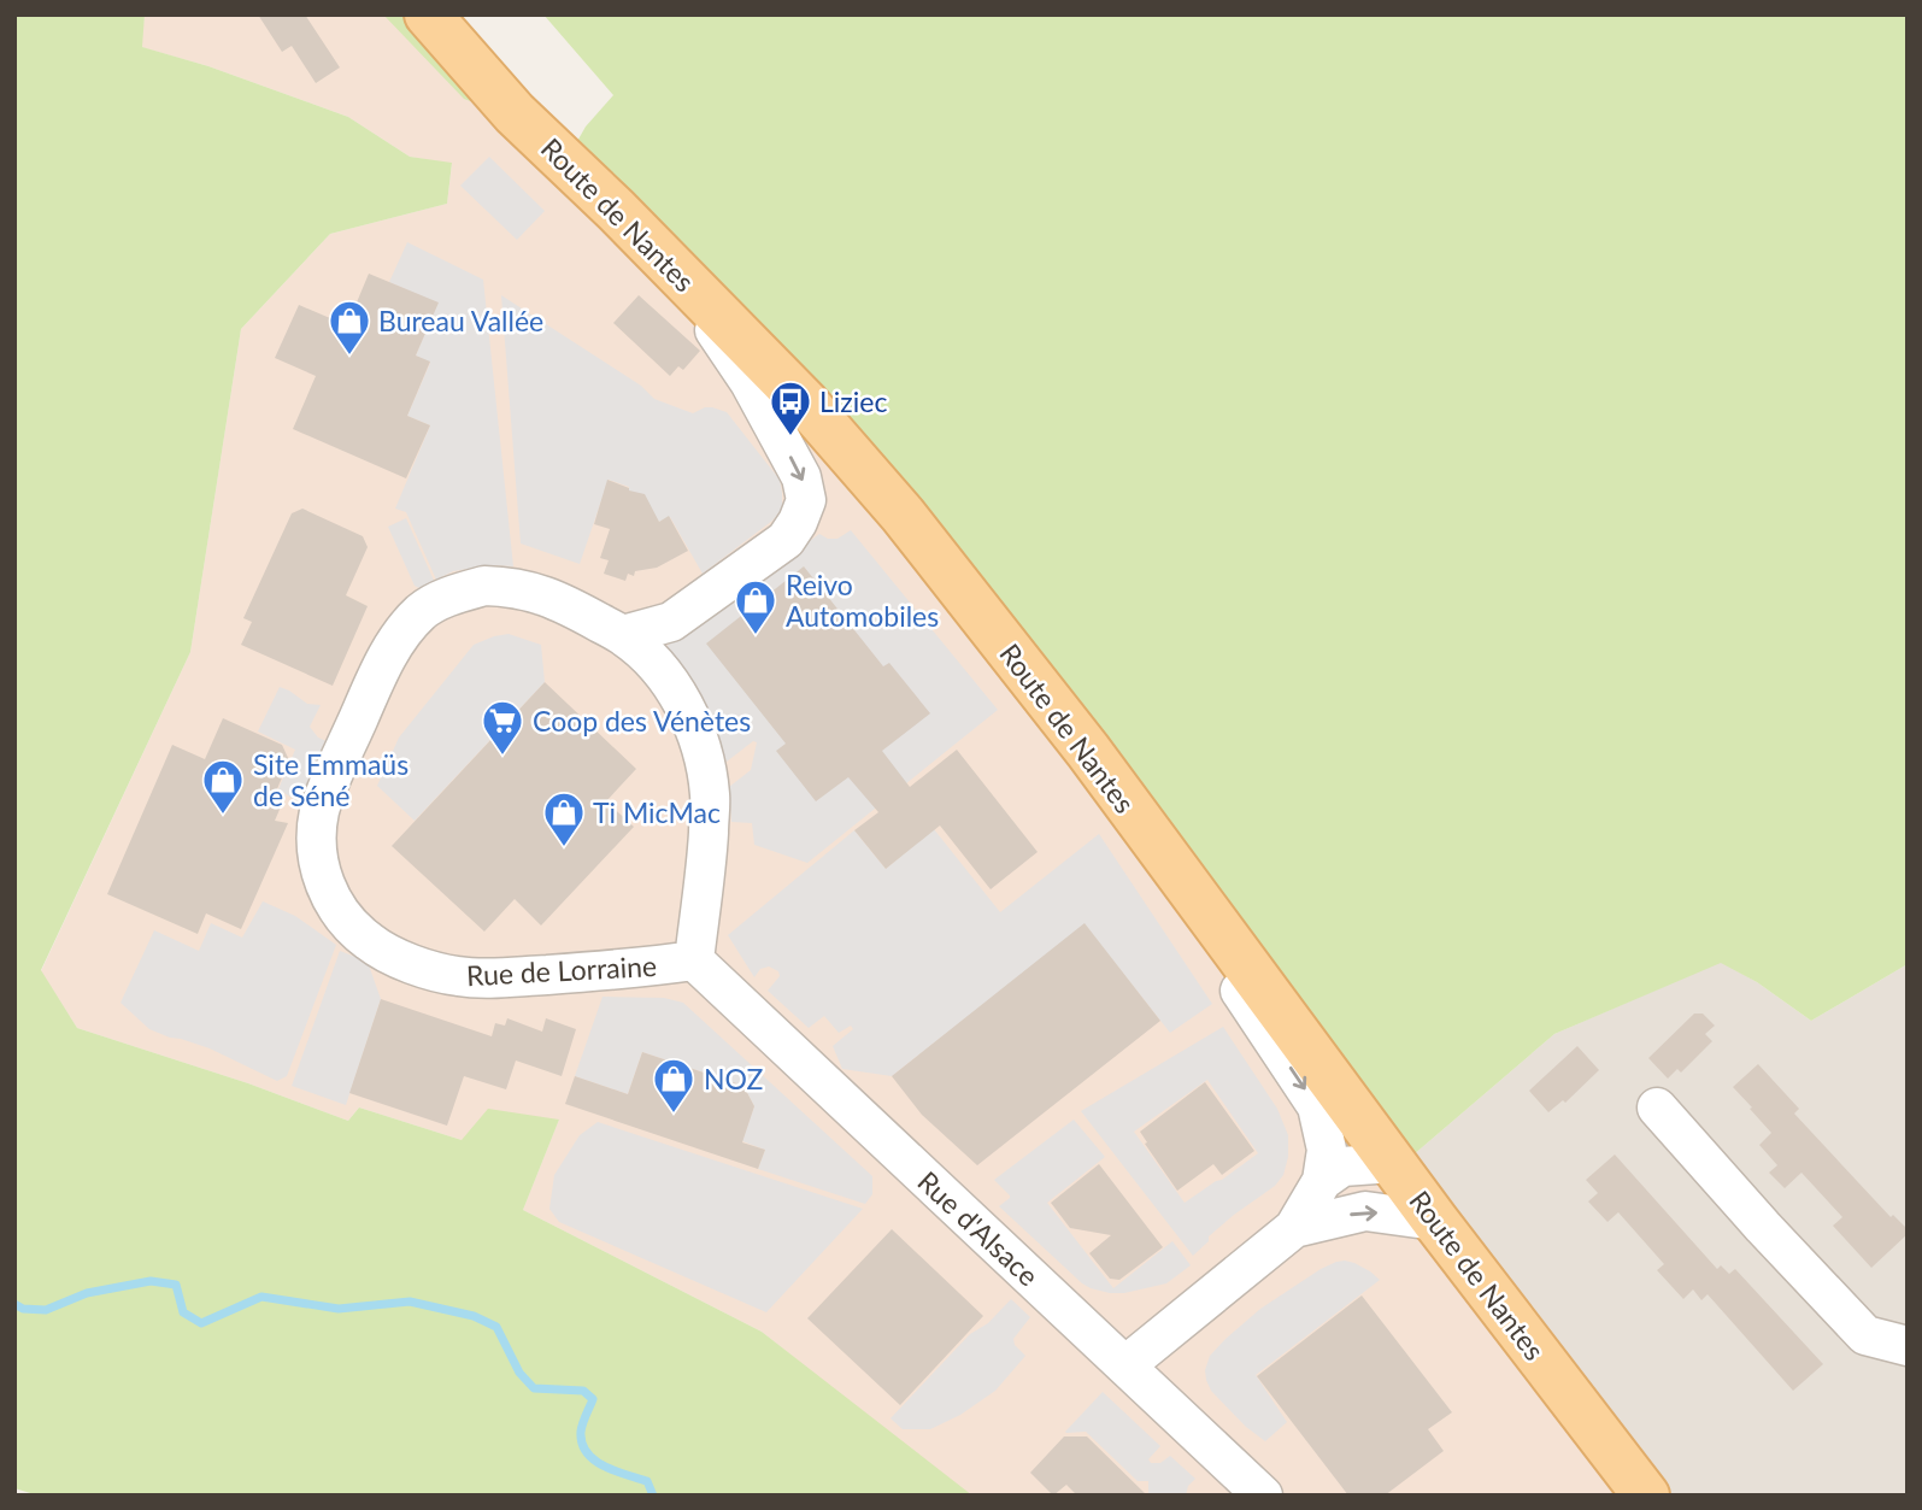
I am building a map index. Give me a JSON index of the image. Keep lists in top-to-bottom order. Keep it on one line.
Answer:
{"streets":{"main road":["Route de Nantes"],"street":["Rue de Lorraine","Rue d'Alsace"]},"crossings":[["Rue de Lorraine","Rue d'Alsace"]],"places":{"shop":["Bureau Vallée","Reivo Automobiles","Site Emmaüs de Séné","Ti MicMac","NOZ"],"bus stop":["Liziec"],"supermarket":["Coop des Vénètes"]}}
